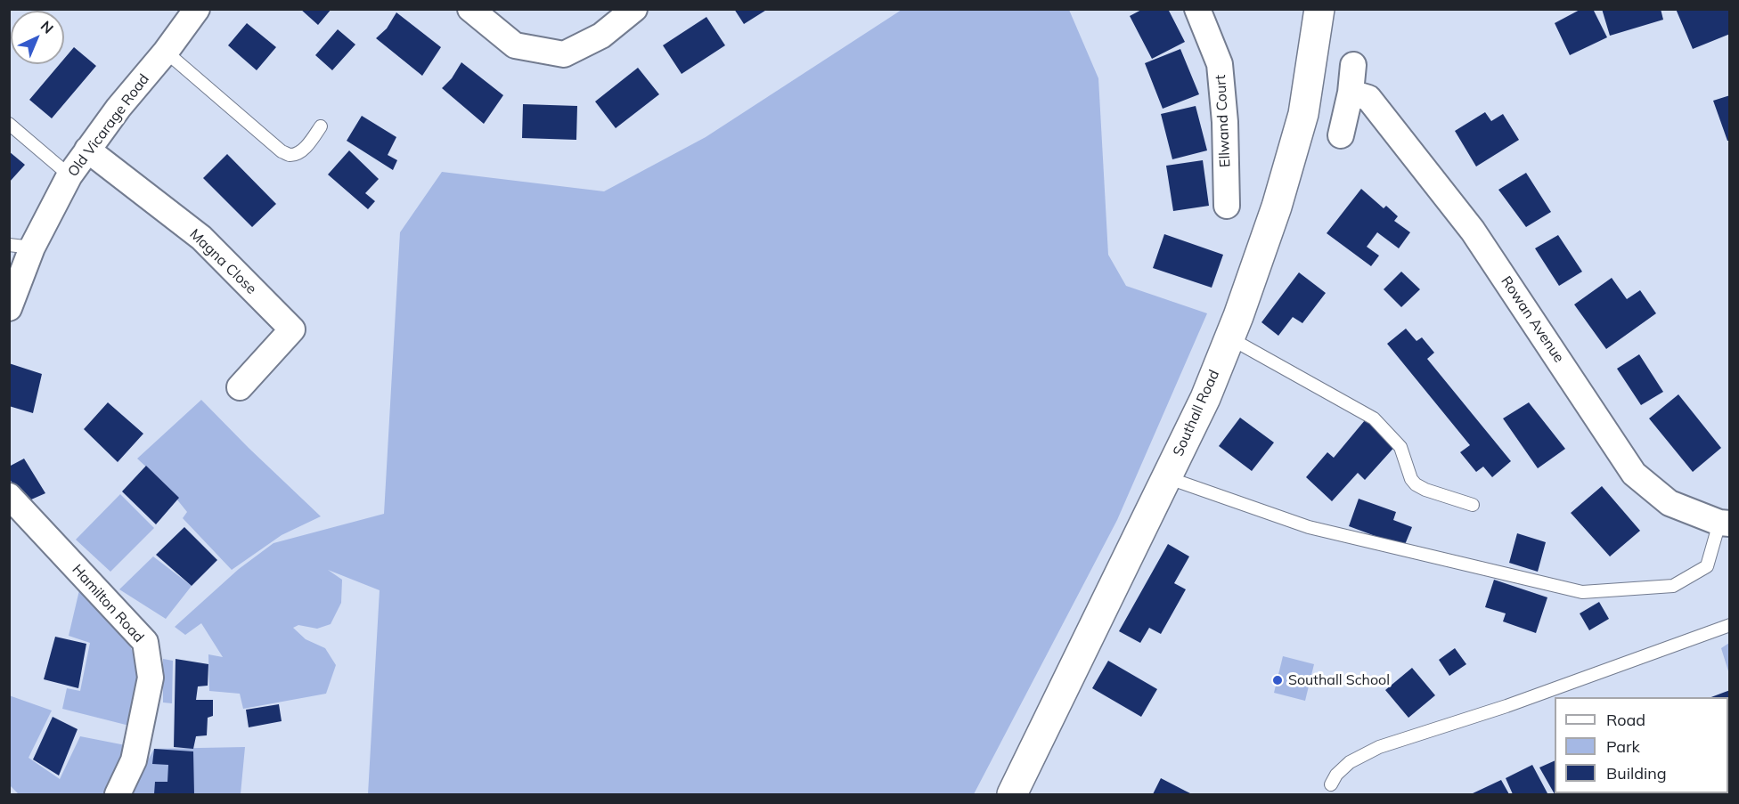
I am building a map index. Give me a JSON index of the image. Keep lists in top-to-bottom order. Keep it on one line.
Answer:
{"streets":{"main road":["Southall Road"],"street":["Ellwand Court","Old Vicarage Road","Magna Close","Rowan Avenue","Hamilton Road"]},"crossings":[["Old Vicarage Road","Magna Close"]],"places":["Southall School"],"legend":["Road","Park","Building"],"north":"top right"}
